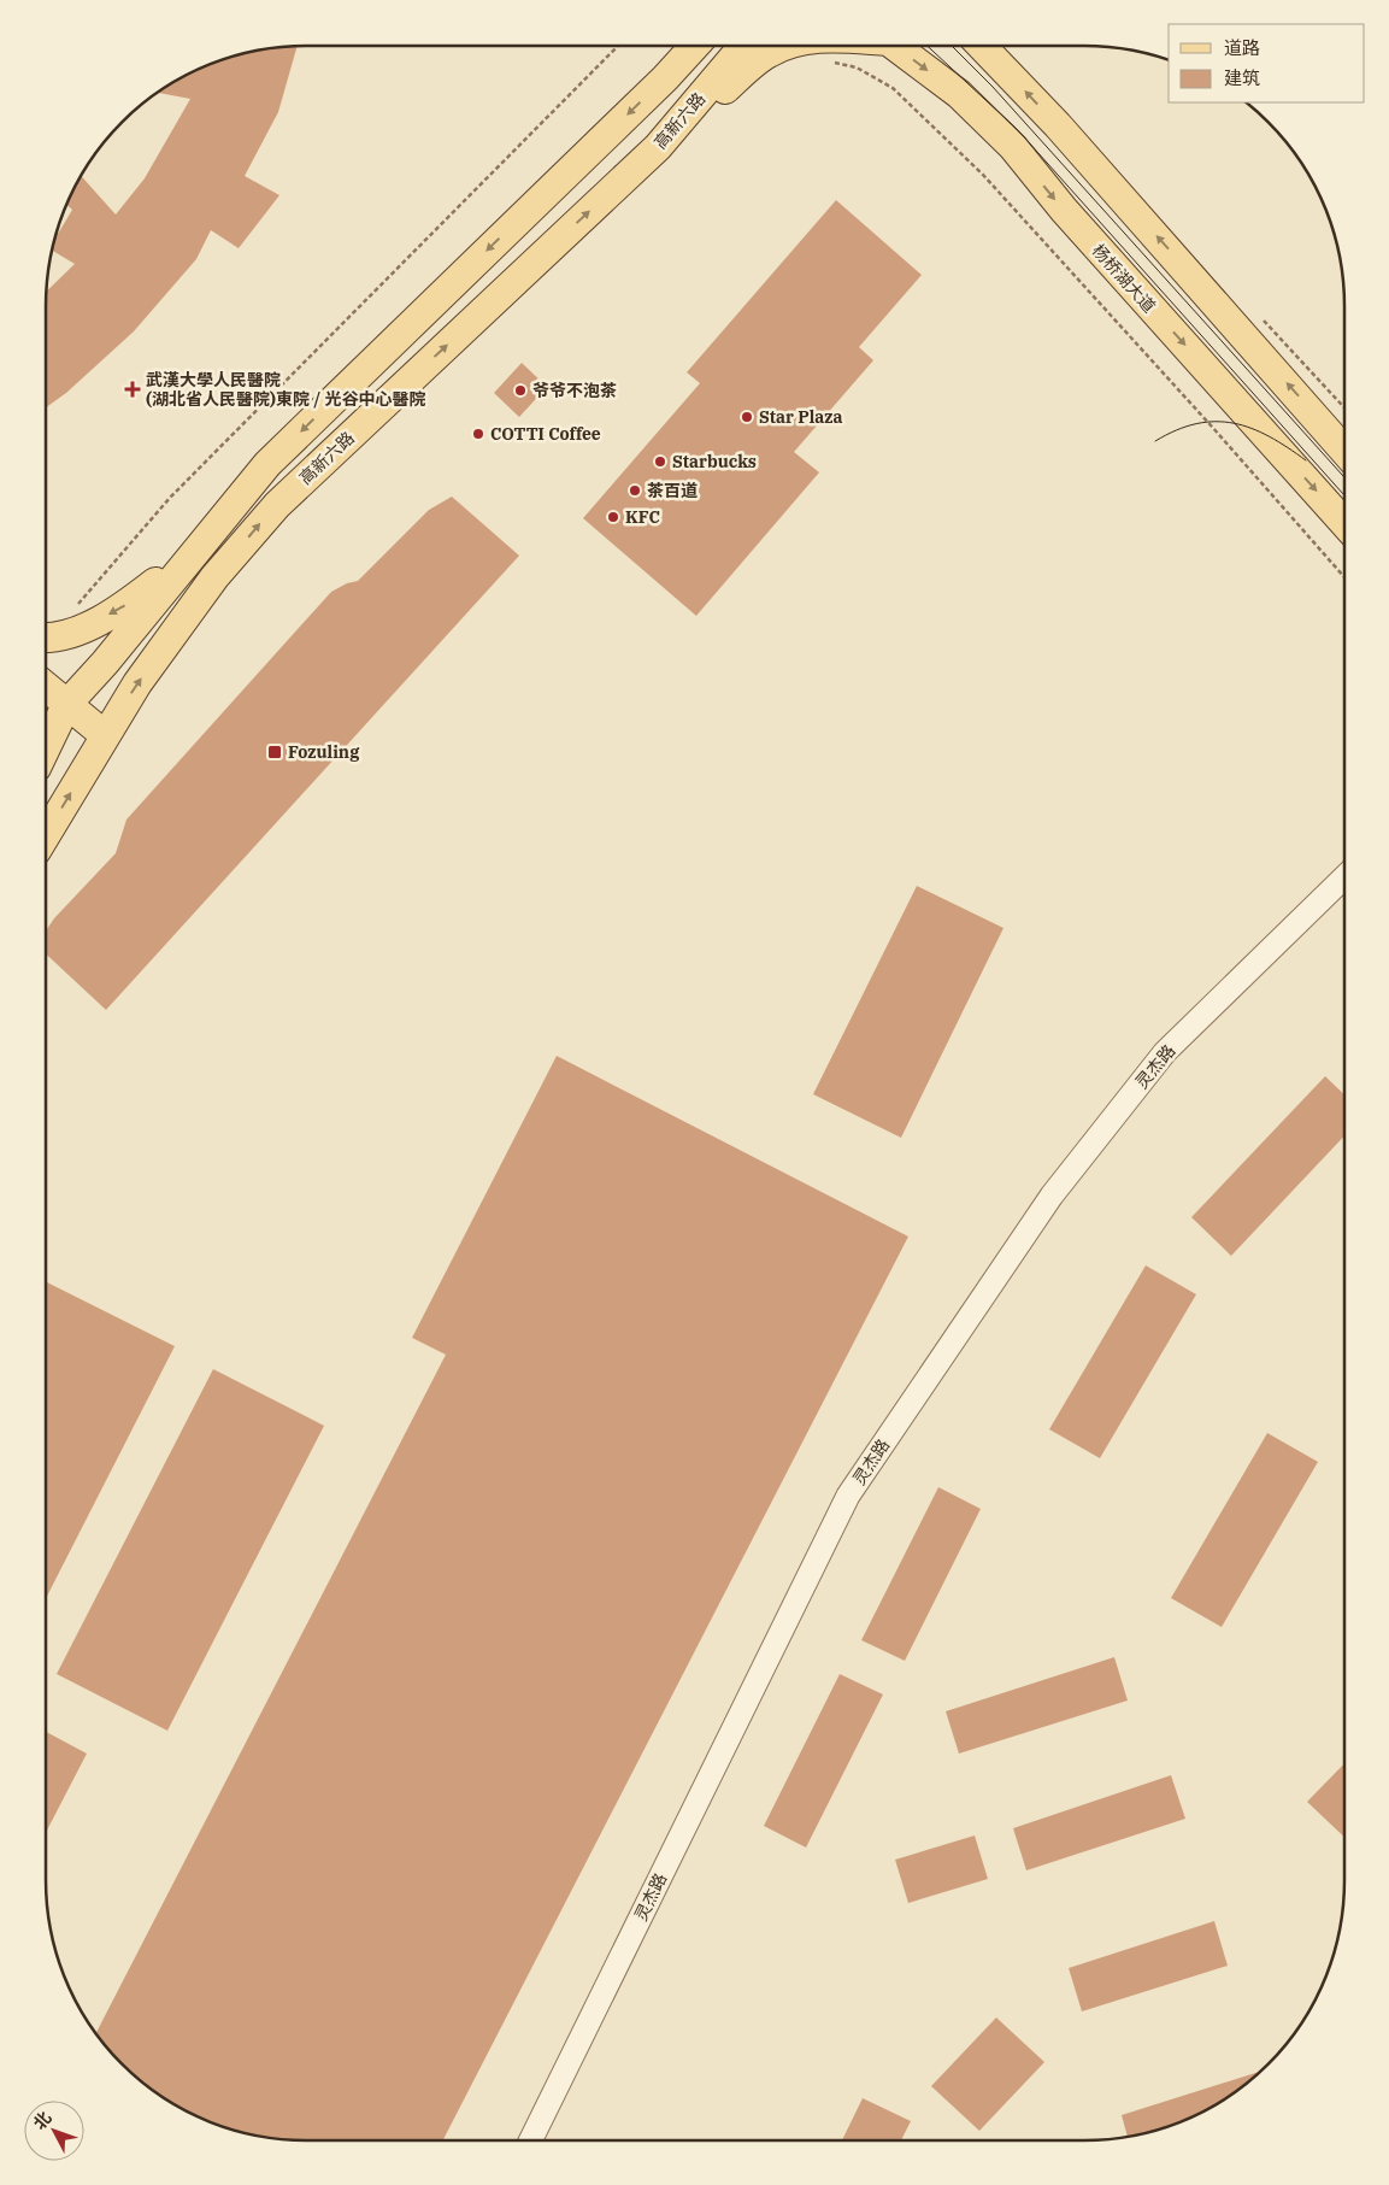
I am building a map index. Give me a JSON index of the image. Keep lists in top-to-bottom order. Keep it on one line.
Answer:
{"streets":{"main road":["高新六路","杨桥湖大道"],"street":["灵杰路"]},"places":{"health":["武漢大學人民醫院 (湖北省人民醫院)東院 / 光谷中心醫院"],"other":["爷爷不泡茶","Star Plaza","COTTI Coffee","Starbucks","茶百道","KFC"],"transit":["Fozuling"]},"legend":["道路","建筑"],"north":"top left"}
